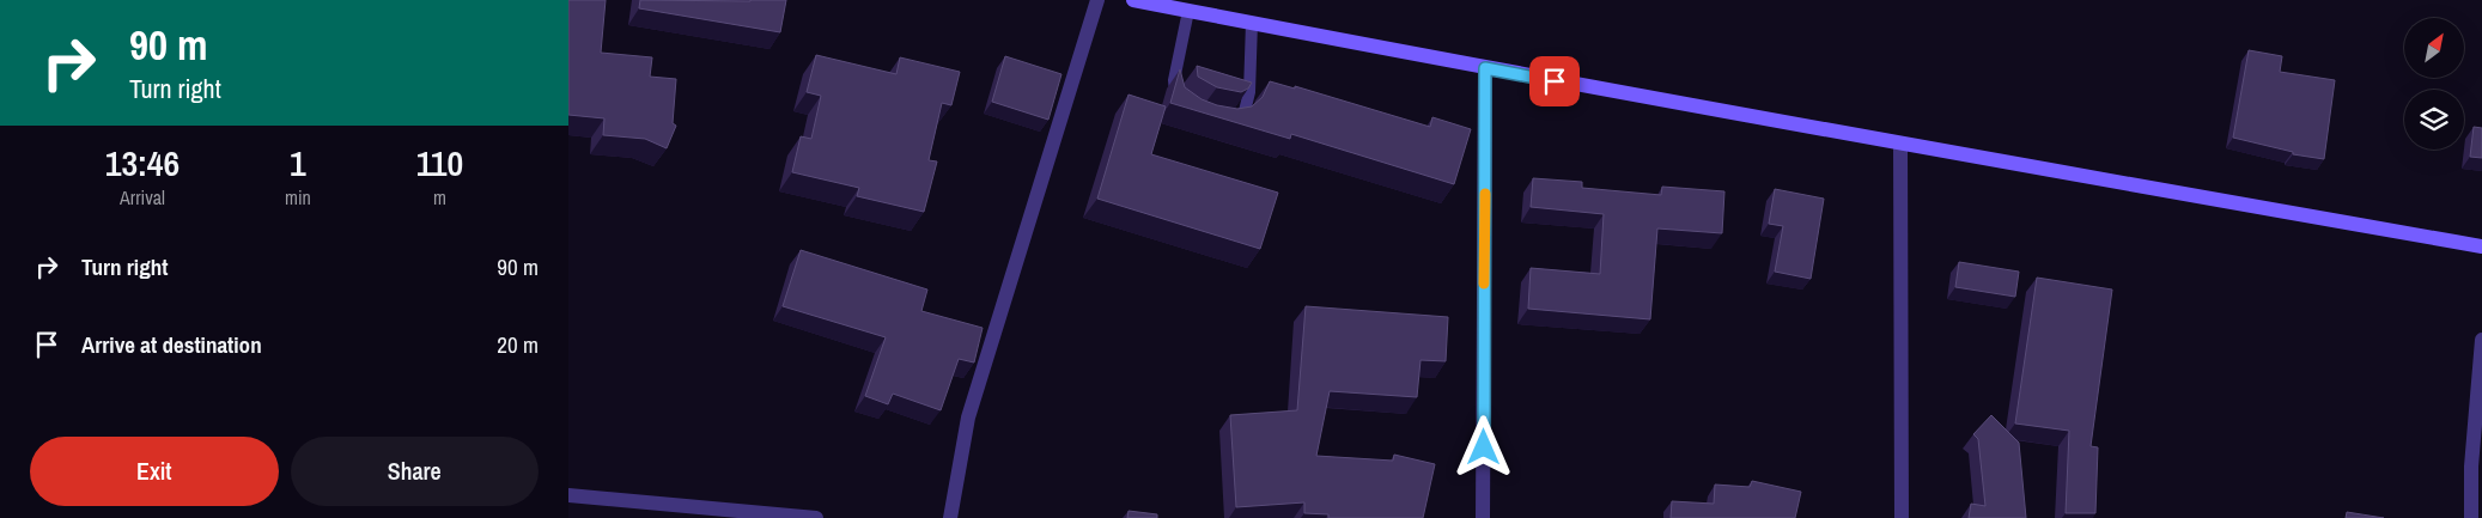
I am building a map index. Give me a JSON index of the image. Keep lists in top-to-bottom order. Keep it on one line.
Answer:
{"north":"top right","page":{"turn":["90 m","Turn right"],"eta":["13:46","Arrival","1","min","110","m"],"list":[{"name":"Turn right","value":"90 m"},{"name":"Arrive at destination","value":"20 m"}],"buttons":["Exit","Share"]}}
